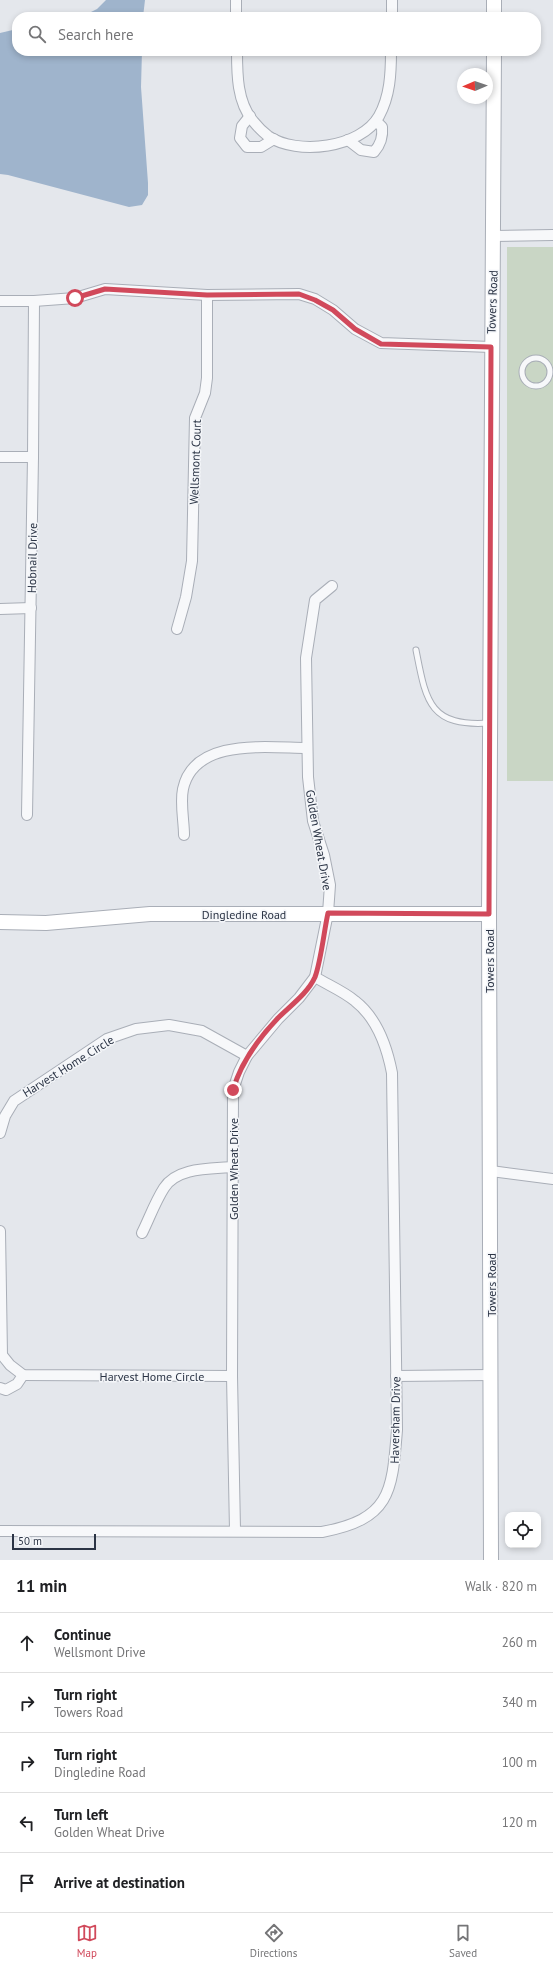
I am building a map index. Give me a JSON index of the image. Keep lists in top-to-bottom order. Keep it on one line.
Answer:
{"streets":{"main road":["Towers Road","Dingledine Road"],"street":["Wellsmont Court","Hobnail Drive","Golden Wheat Drive","Harvest Home Circle","Haversham Drive"]},"crossings":[["Towers Road","Dingledine Road"],["Golden Wheat Drive","Dingledine Road"],["Golden Wheat Drive","Harvest Home Circle"],["Golden Wheat Drive","Haversham Drive"]],"scale_bar":"50 m","north":"left","page":{"search":"Search here","scale":"50 m","heading":["11 min","Walk · 820 m"],"list":[["Continue","Wellsmont Drive","260 m"],["Turn right","Towers Road","340 m"],["Turn right","Dingledine Road","100 m"],["Turn left","Golden Wheat Drive","120 m"],"Arrive at destination"],"nav":["Map","Directions","Saved"]}}
